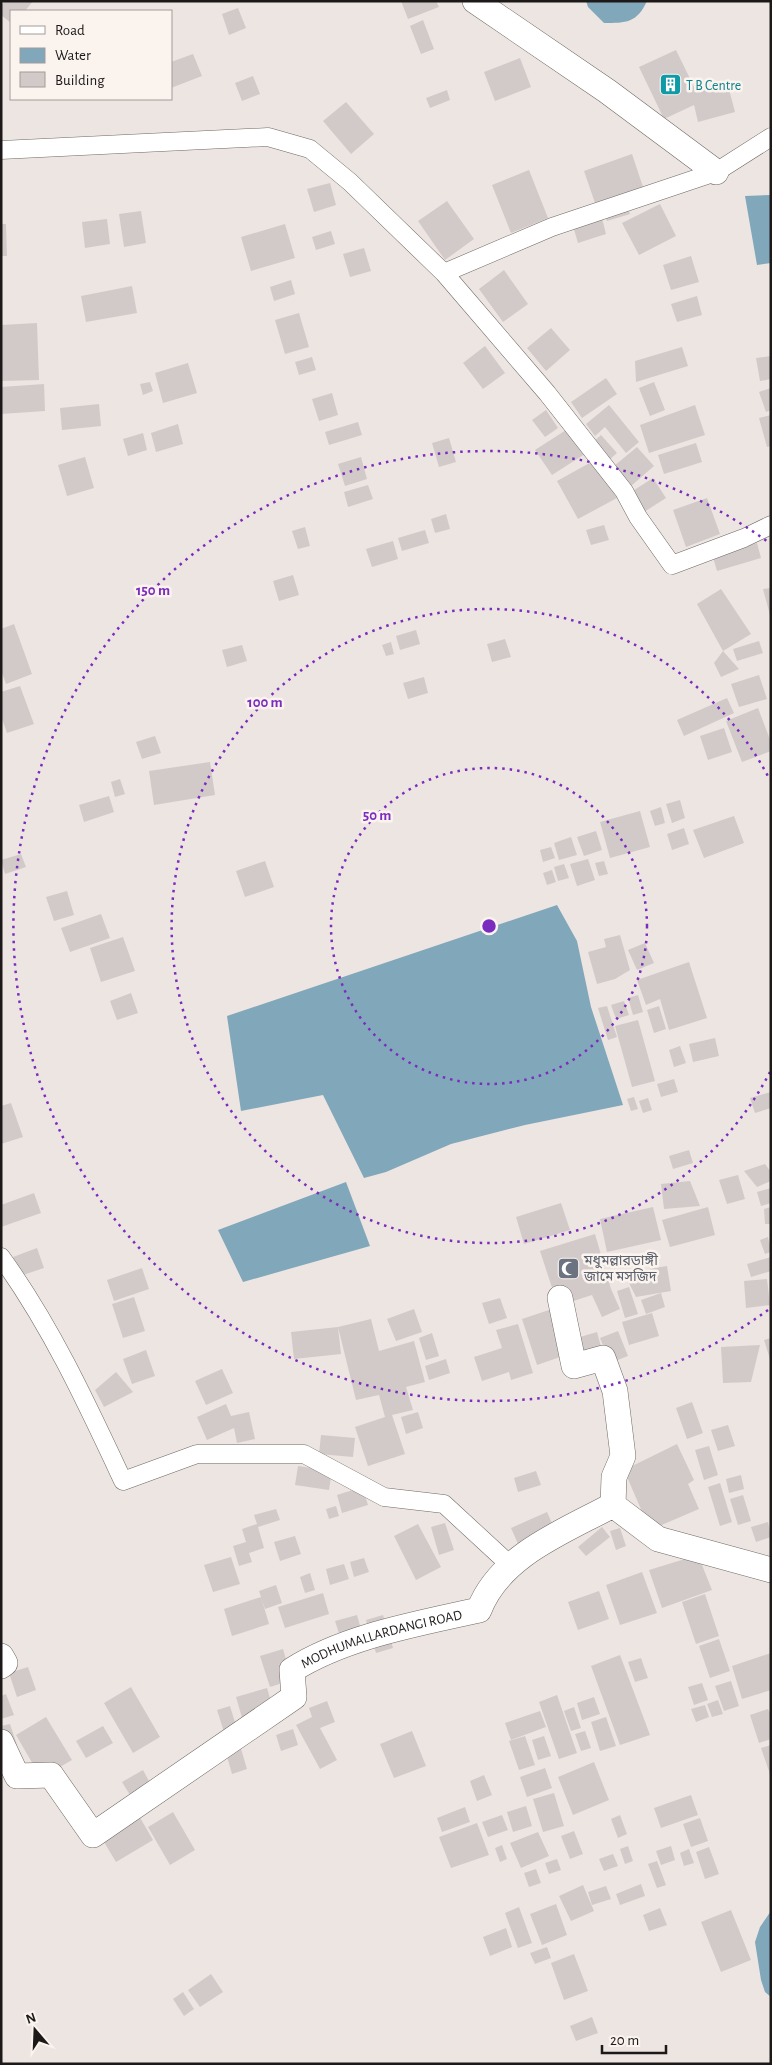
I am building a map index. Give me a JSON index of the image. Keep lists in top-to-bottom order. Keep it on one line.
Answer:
{"streets":{"street":["MODHUMALLARDANGI ROAD"]},"places":{"building":["T B Centre"],"mosque":["মধুমল্লারডাঙ্গী জামে মসজিদ"]},"legend":["Road","Water","Building"],"scale_bar":"20 m","north":"top","rings":["150 m","100 m","50 m"]}
